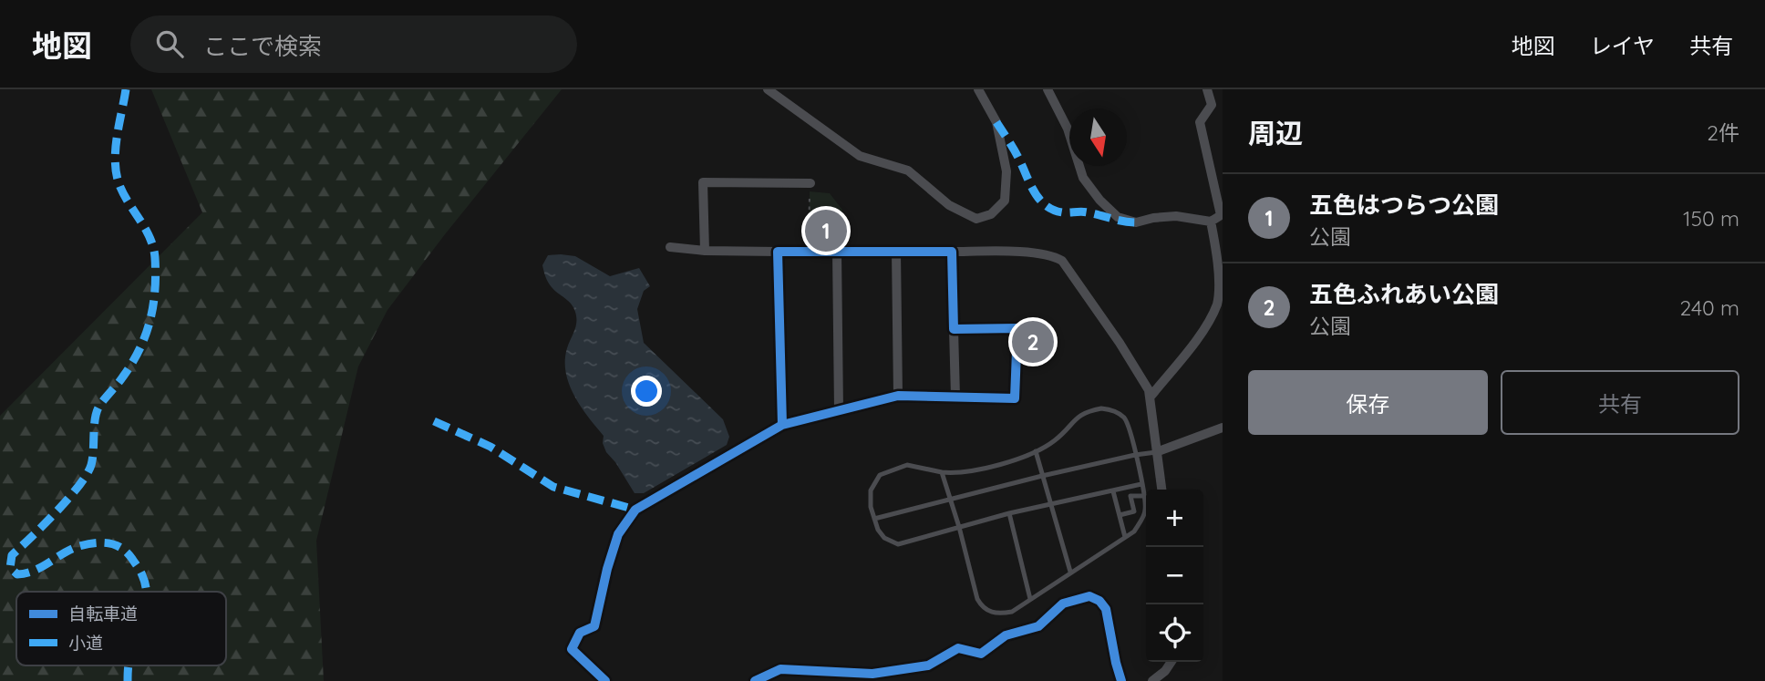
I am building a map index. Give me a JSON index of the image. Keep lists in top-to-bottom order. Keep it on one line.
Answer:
{"legend":["自転車道","小道"],"north":"bottom","page":{"header":"地図","search":"ここで検索","nav":["地図","レイヤ","共有"],"heading":["周辺","2件"],"list":[{"mark":"1","name":"五色はつらつ公園","note":"公園","value":"150 m"},{"mark":"2","name":"五色ふれあい公園","note":"公園","value":"240 m"}],"pins":["1","2"],"buttons":["保存","共有"],"map_buttons":["+","−"]}}
